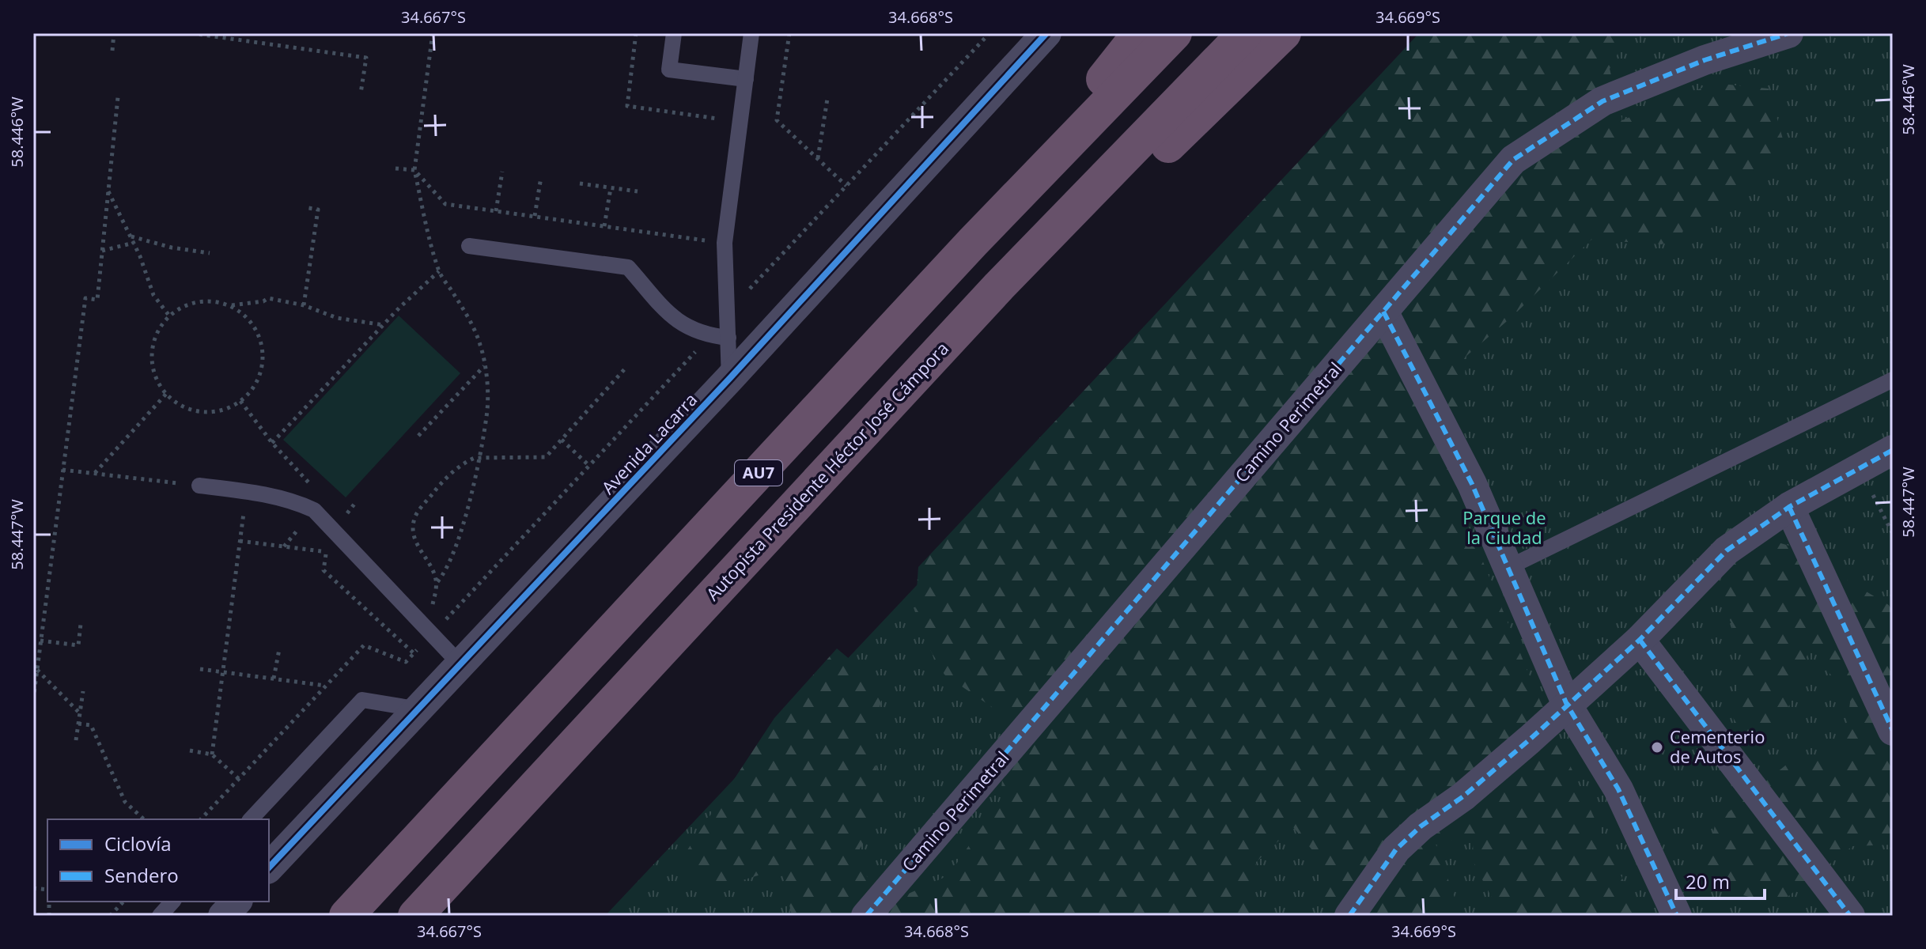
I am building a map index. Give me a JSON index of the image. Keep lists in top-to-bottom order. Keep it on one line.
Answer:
{"streets":{"highway":["Autopista Presidente Héctor José Cámpora","AU7"],"street":["Camino Perimetral","Avenida Lacarra"]},"parks":["Parque de la Ciudad"],"places":["Cementerio de Autos"],"legend":["Ciclovía","Sendero"],"scale_bar":"20 m","coordinates":["34.667°S","34.668°S","34.669°S","58.446°W","58.447°W"]}
